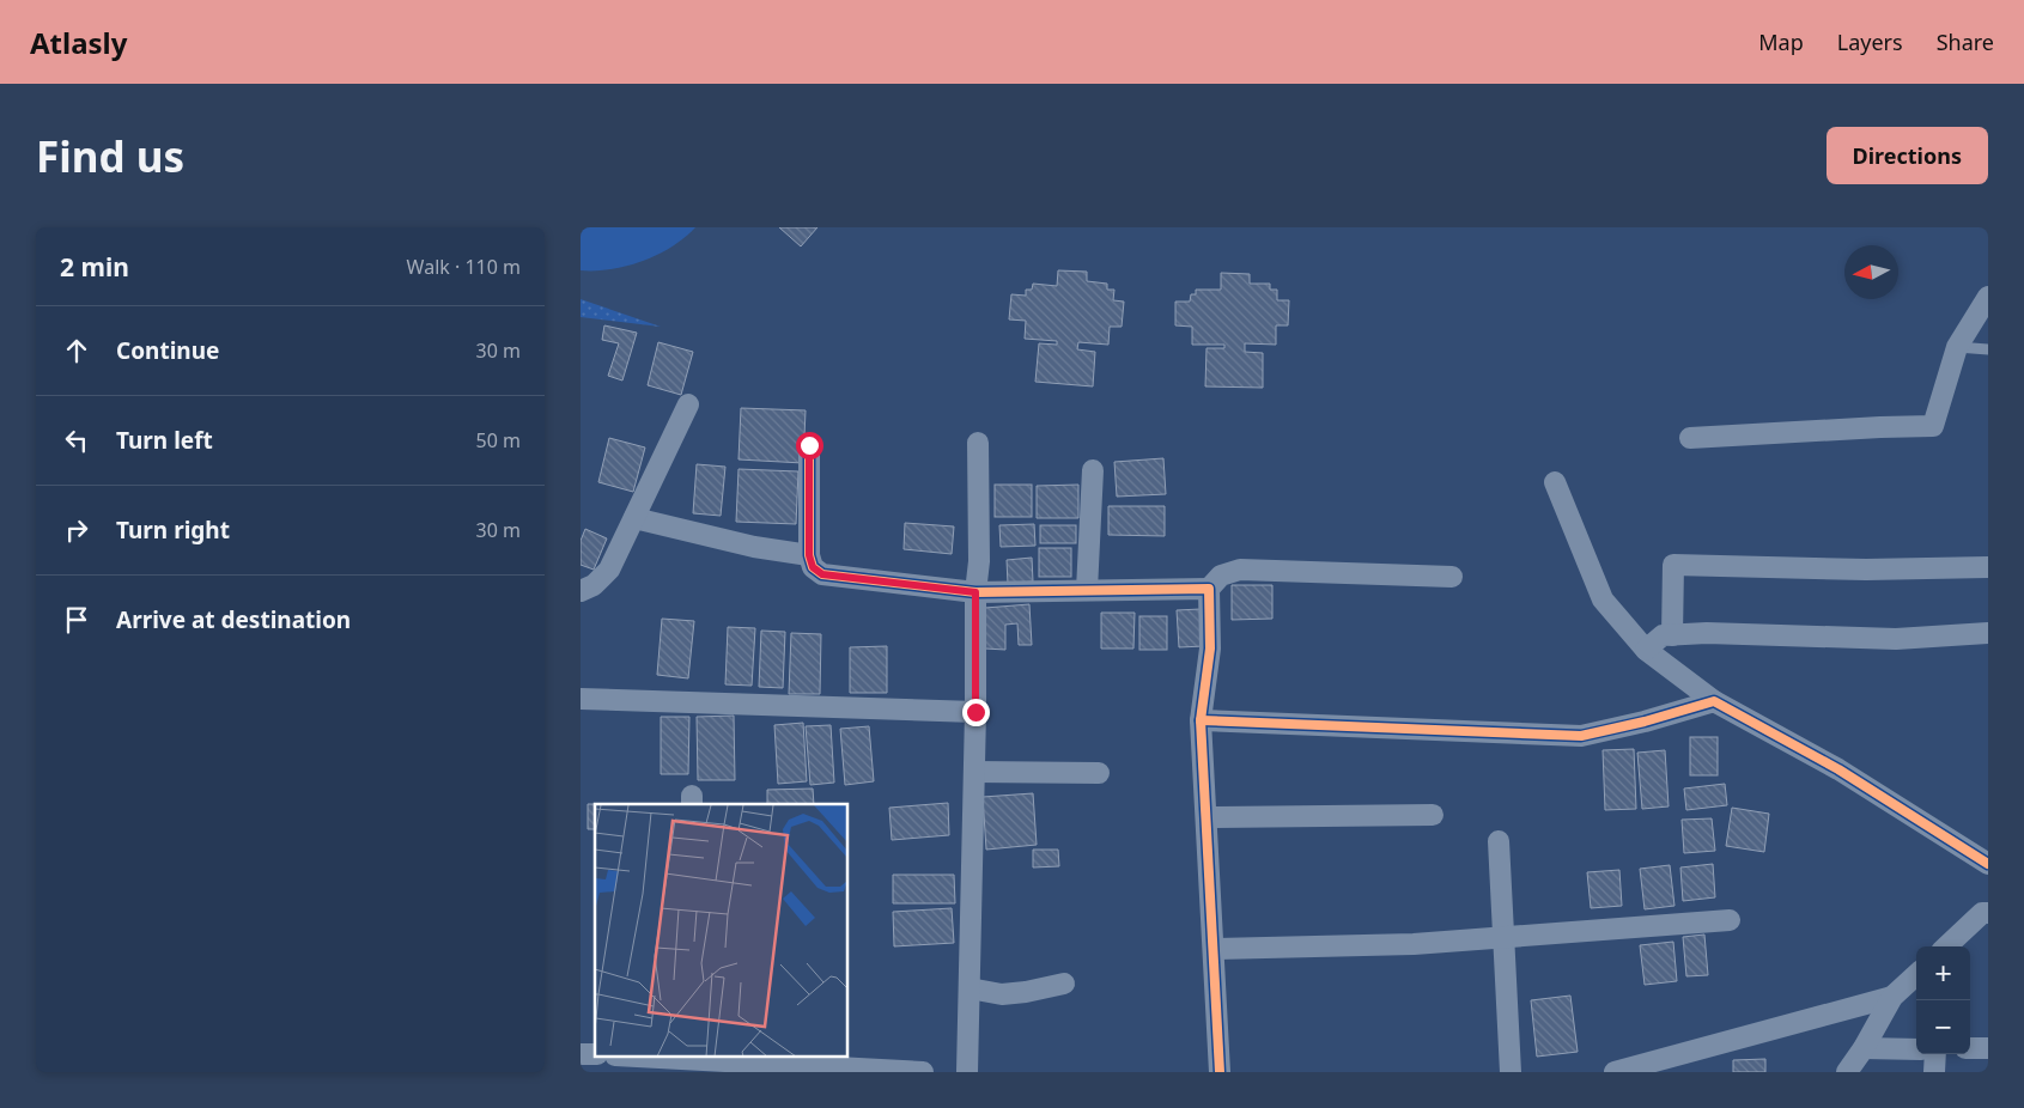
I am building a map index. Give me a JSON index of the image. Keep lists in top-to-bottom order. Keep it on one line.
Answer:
{"north":"left","page":{"header":"Atlasly","nav":["Map","Layers","Share"],"buttons":"Directions","title":"Find us","heading":["2 min","Walk · 110 m"],"list":[["Continue","30 m"],["Turn left","50 m"],["Turn right","30 m"],"Arrive at destination"],"map_buttons":["+","−"]}}
